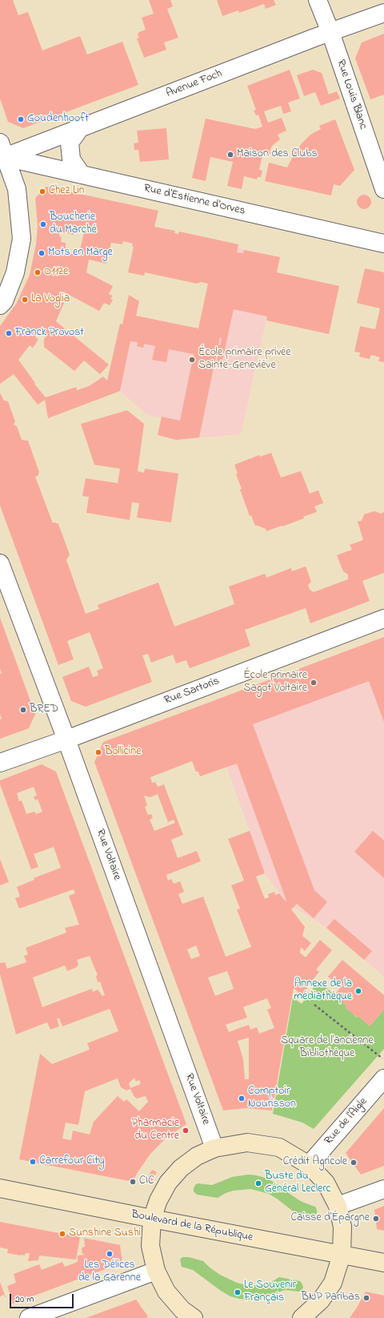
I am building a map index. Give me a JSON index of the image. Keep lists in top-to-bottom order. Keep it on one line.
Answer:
{"streets":{"main road":["Boulevard de la République"],"street":["Avenue Foch","Rue Louis Blanc","Rue d'Estienne d'Orves","Rue Sartoris","Rue Voltaire","Rue de l'Aigle"]},"crossings":[["Avenue Foch","Rue Louis Blanc"],["Avenue Foch","Rue d'Estienne d'Orves"],["Rue Sartoris","Rue Voltaire"]],"parks":["Square de l'ancienne Bibliothèque"],"places":["Goudenhooft","Maison des Clubs","Chez Lin","Boucherie du Marché","Mots en Marge","O11ze","La Voglia","Franck Provost","École primaire privée Sainte-Geneviève","École primaire Sagot Voltaire","BRED","Bollicine","Annexe de la médiathèque","Comptoir Nourisson","Pharmacie du Centre","Carrefour City","Crédit Agricole","CIC","Buste du Général Leclerc","Caisse d'Épargne","Sunshine Sushi","Les Délices de la Garenne","Le Souvenir Français","BNP Paribas"],"scale_bar":"20 m"}
